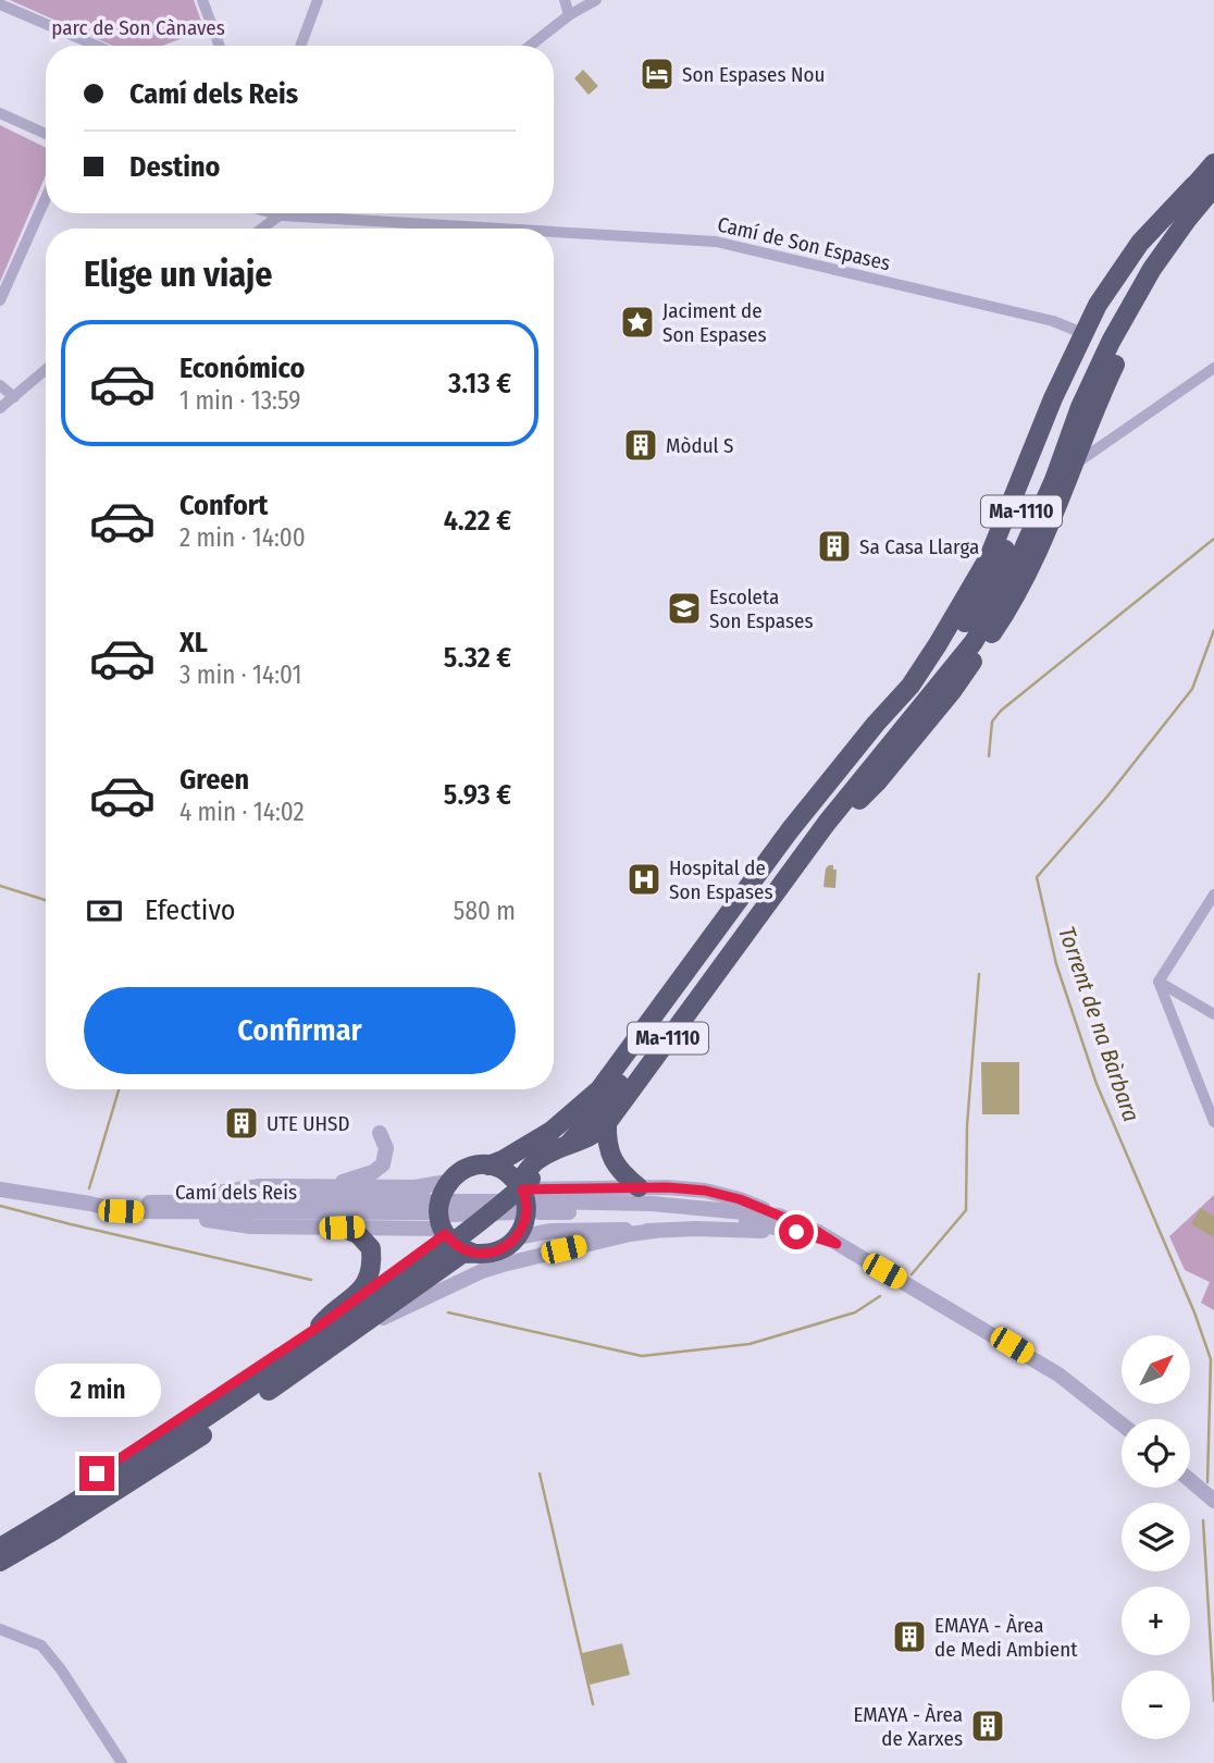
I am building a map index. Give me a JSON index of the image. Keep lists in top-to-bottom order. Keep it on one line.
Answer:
{"streets":{"main road":["Ma-1110"],"street":["Camí de Son Espases","Camí dels Reis"]},"water":["Torrent de na Bàrbara"],"parks":["parc de Son Cànaves"],"places":{"hotel":["Son Espases Nou"],"place":["Jaciment de Son Espases"],"building":["Mòdul S","Sa Casa Llarga","UTE UHSD","EMAYA - Àrea de Medi Ambient","EMAYA - Àrea de Xarxes"],"school or university":["Escoleta Son Espases"],"hospital":["Hospital de Son Espases"]},"north":"top right","page":{"banner":["Camí dels Reis","Destino"],"heading":"Elige un viaje","list":[{"name":"Económico","note":"1 min · 13:59","value":"3.13 €"},{"name":"Confort","note":"2 min · 14:00","value":"4.22 €"},{"name":"XL","note":"3 min · 14:01","value":"5.32 €"},{"name":"Green","note":"4 min · 14:02","value":"5.93 €"}],"pay":["Efectivo","580 m"],"buttons":"Confirmar","map_buttons":["+","−"],"bubble":"2 min"}}
